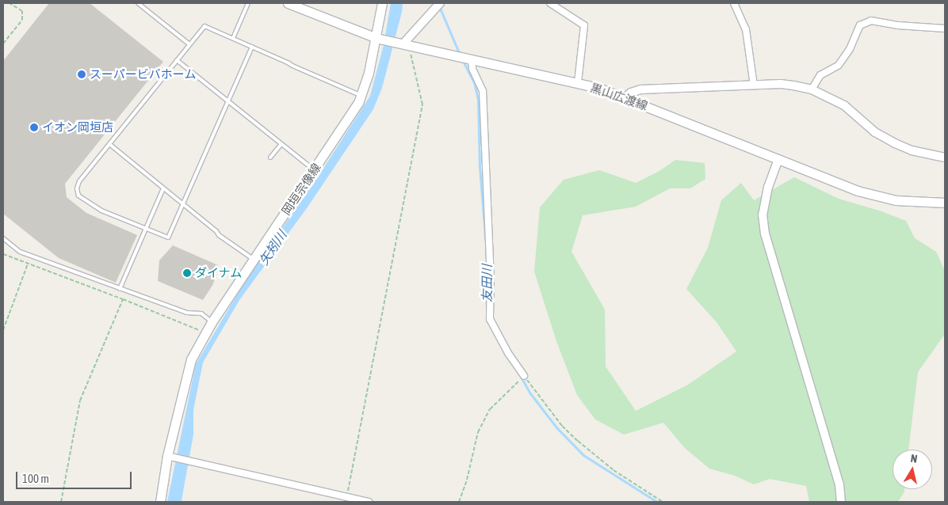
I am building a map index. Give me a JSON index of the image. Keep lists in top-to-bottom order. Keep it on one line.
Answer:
{"streets":{"main road":["黒山広渡線","岡垣宗像線"]},"crossings":[["黒山広渡線","岡垣宗像線"]],"water":["矢矧川","友田川"],"places":["スーパービバホーム","イオン岡垣店","ダイナム"],"scale_bar":"100 m","north":"top"}
